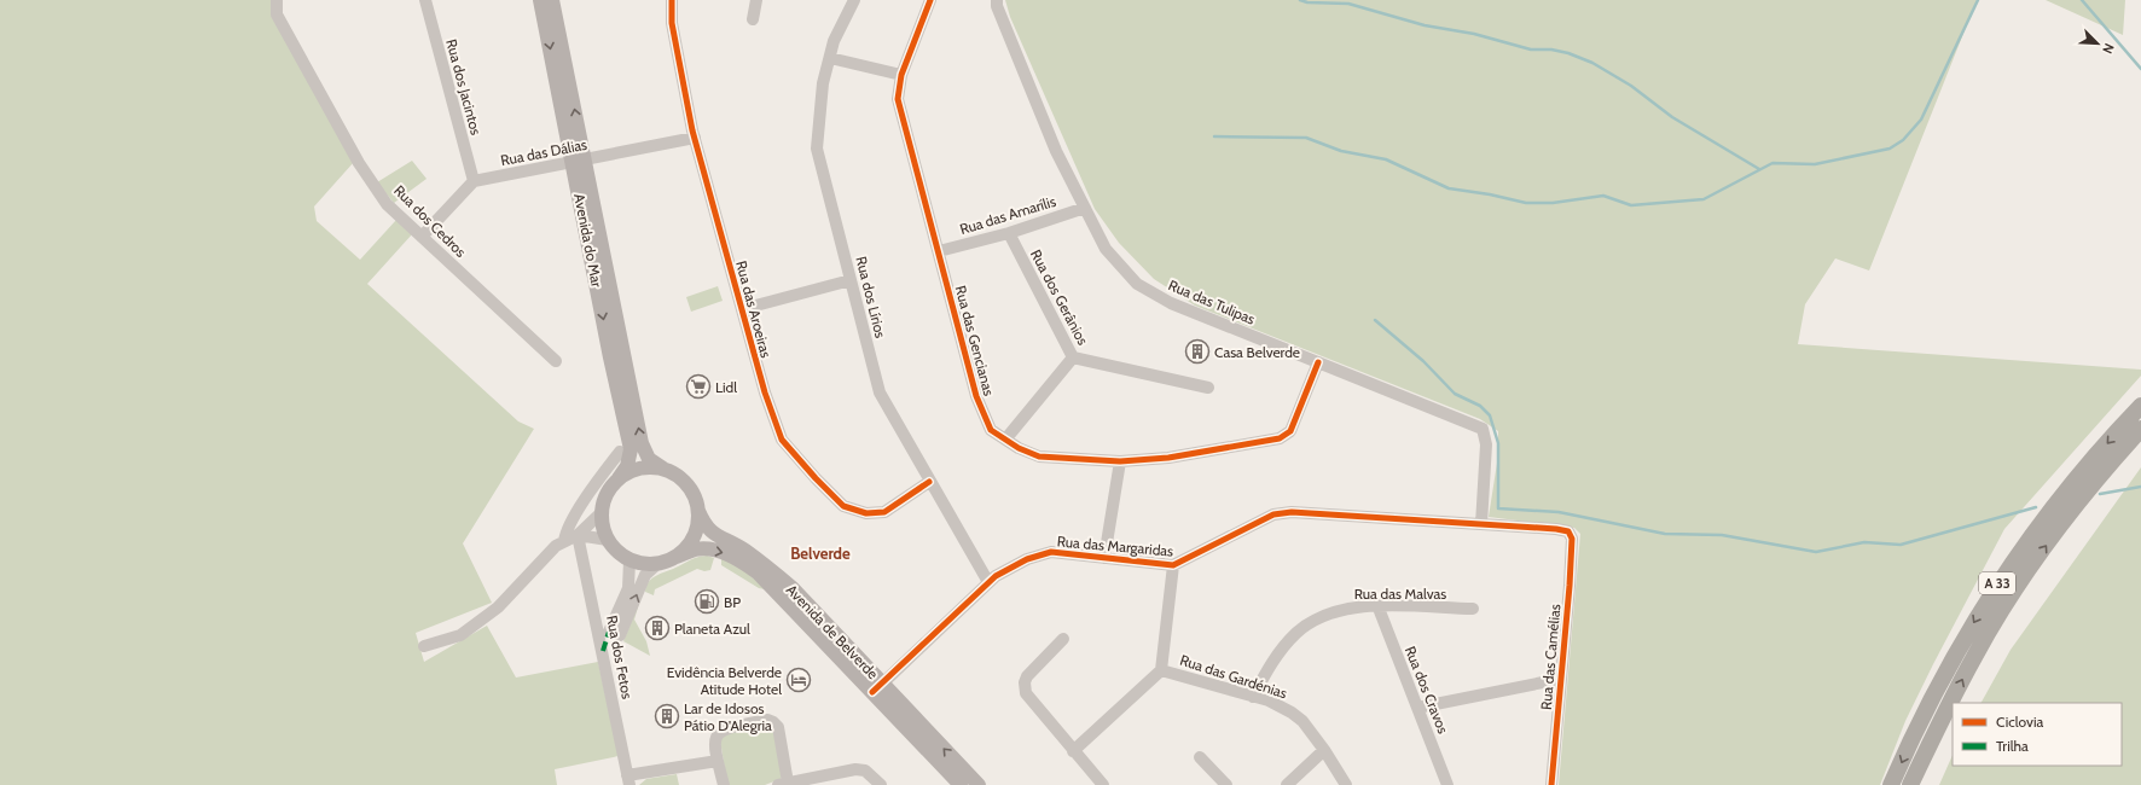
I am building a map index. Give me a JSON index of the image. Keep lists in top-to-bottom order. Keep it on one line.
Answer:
{"streets":{"highway":["A 33"],"main road":["Avenida do Mar","Avenida de Belverde"],"street":["Rua dos Jacintos","Rua das Dálias","Rua das Amarílis","Rua dos Cedros","Rua dos Lírios","Rua dos Gerânios","Rua das Tulipas","Rua das Aroeiras","Rua das Gencianas","Rua das Margaridas","Rua das Malvas","Rua dos Fetos","Rua das Camélias","Rua das Gardénias","Rua dos Cravos"]},"crossings":[["Rua dos Jacintos","Rua das Dálias"],["Rua das Dálias","Avenida do Mar"],["Rua das Dálias","Rua das Aroeiras"],["Rua das Amarílis","Rua dos Gerânios"],["Rua das Amarílis","Rua das Tulipas"],["Rua das Amarílis","Rua das Gencianas"],["Avenida do Mar","Avenida de Belverde"],["Avenida do Mar","Rua dos Fetos"],["Rua dos Lírios","Rua das Aroeiras"],["Rua dos Lírios","Rua das Margaridas"],["Rua das Tulipas","Rua das Gencianas"],["Rua das Tulipas","Rua das Margaridas"],["Rua das Margaridas","Avenida de Belverde"],["Rua das Margaridas","Rua das Camélias"],["Rua das Malvas","Rua das Gardénias"],["Rua das Malvas","Rua dos Cravos"],["Avenida de Belverde","Rua dos Fetos"]],"districts":["Belverde"],"places":{"building":["Casa Belverde","Planeta Azul","Lar de Idosos Pátio D'Alegria"],"supermarket":["Lidl"],"fuel station":["BP"],"hotel":["Evidência Belverde Atitude Hotel"]},"legend":["Ciclovia","Trilha"],"north":"bottom right"}
